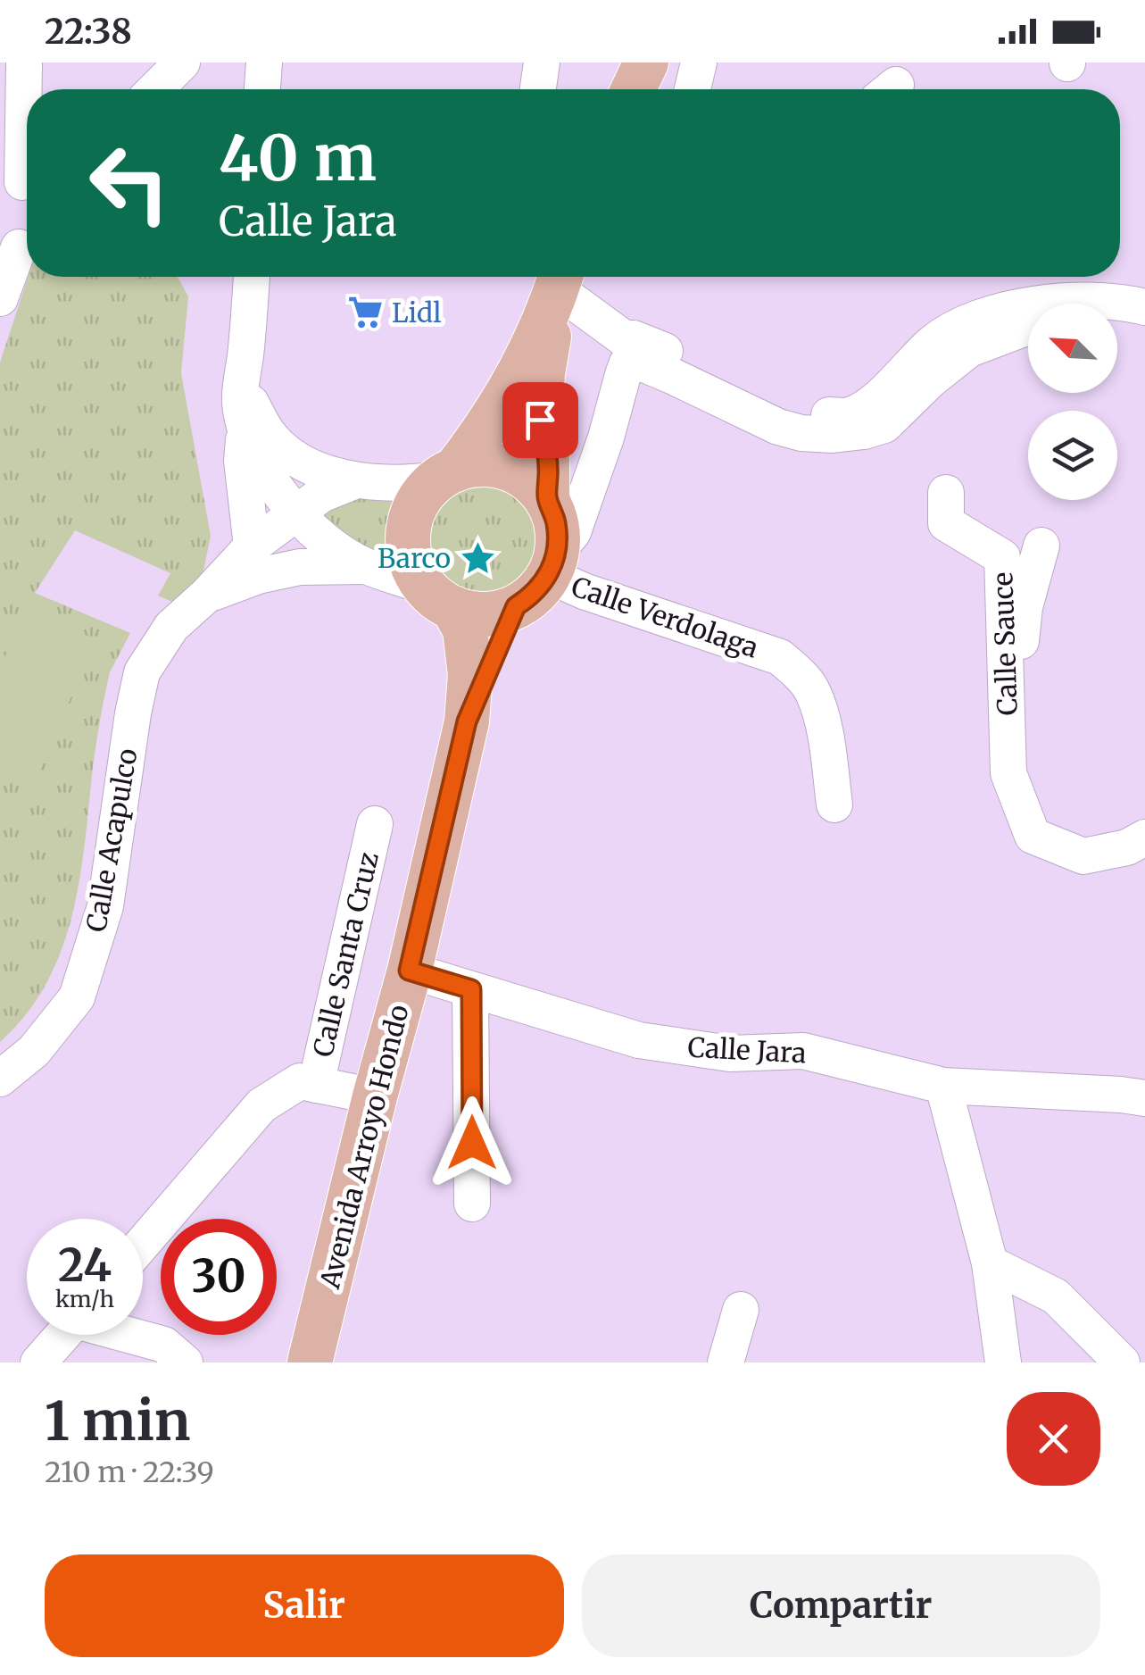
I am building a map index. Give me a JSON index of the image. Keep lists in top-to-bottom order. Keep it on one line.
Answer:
{"streets":{"main road":["Avenida Arroyo Hondo"],"street":["Calle Verdolaga","Calle Sauce","Calle Acapulco","Calle Santa Cruz","Calle Jara"]},"crossings":[["Calle Verdolaga","Avenida Arroyo Hondo"],["Calle Jara","Avenida Arroyo Hondo"]],"places":{"supermarket":["Lidl"],"place":["Barco"]},"north":"top left","page":{"status":"22:38","turn":["40 m","Calle Jara"],"speed":"24 km/h","limit":"30","heading":["1 min","210 m · 22:39"],"buttons":["Salir","Compartir"]}}
